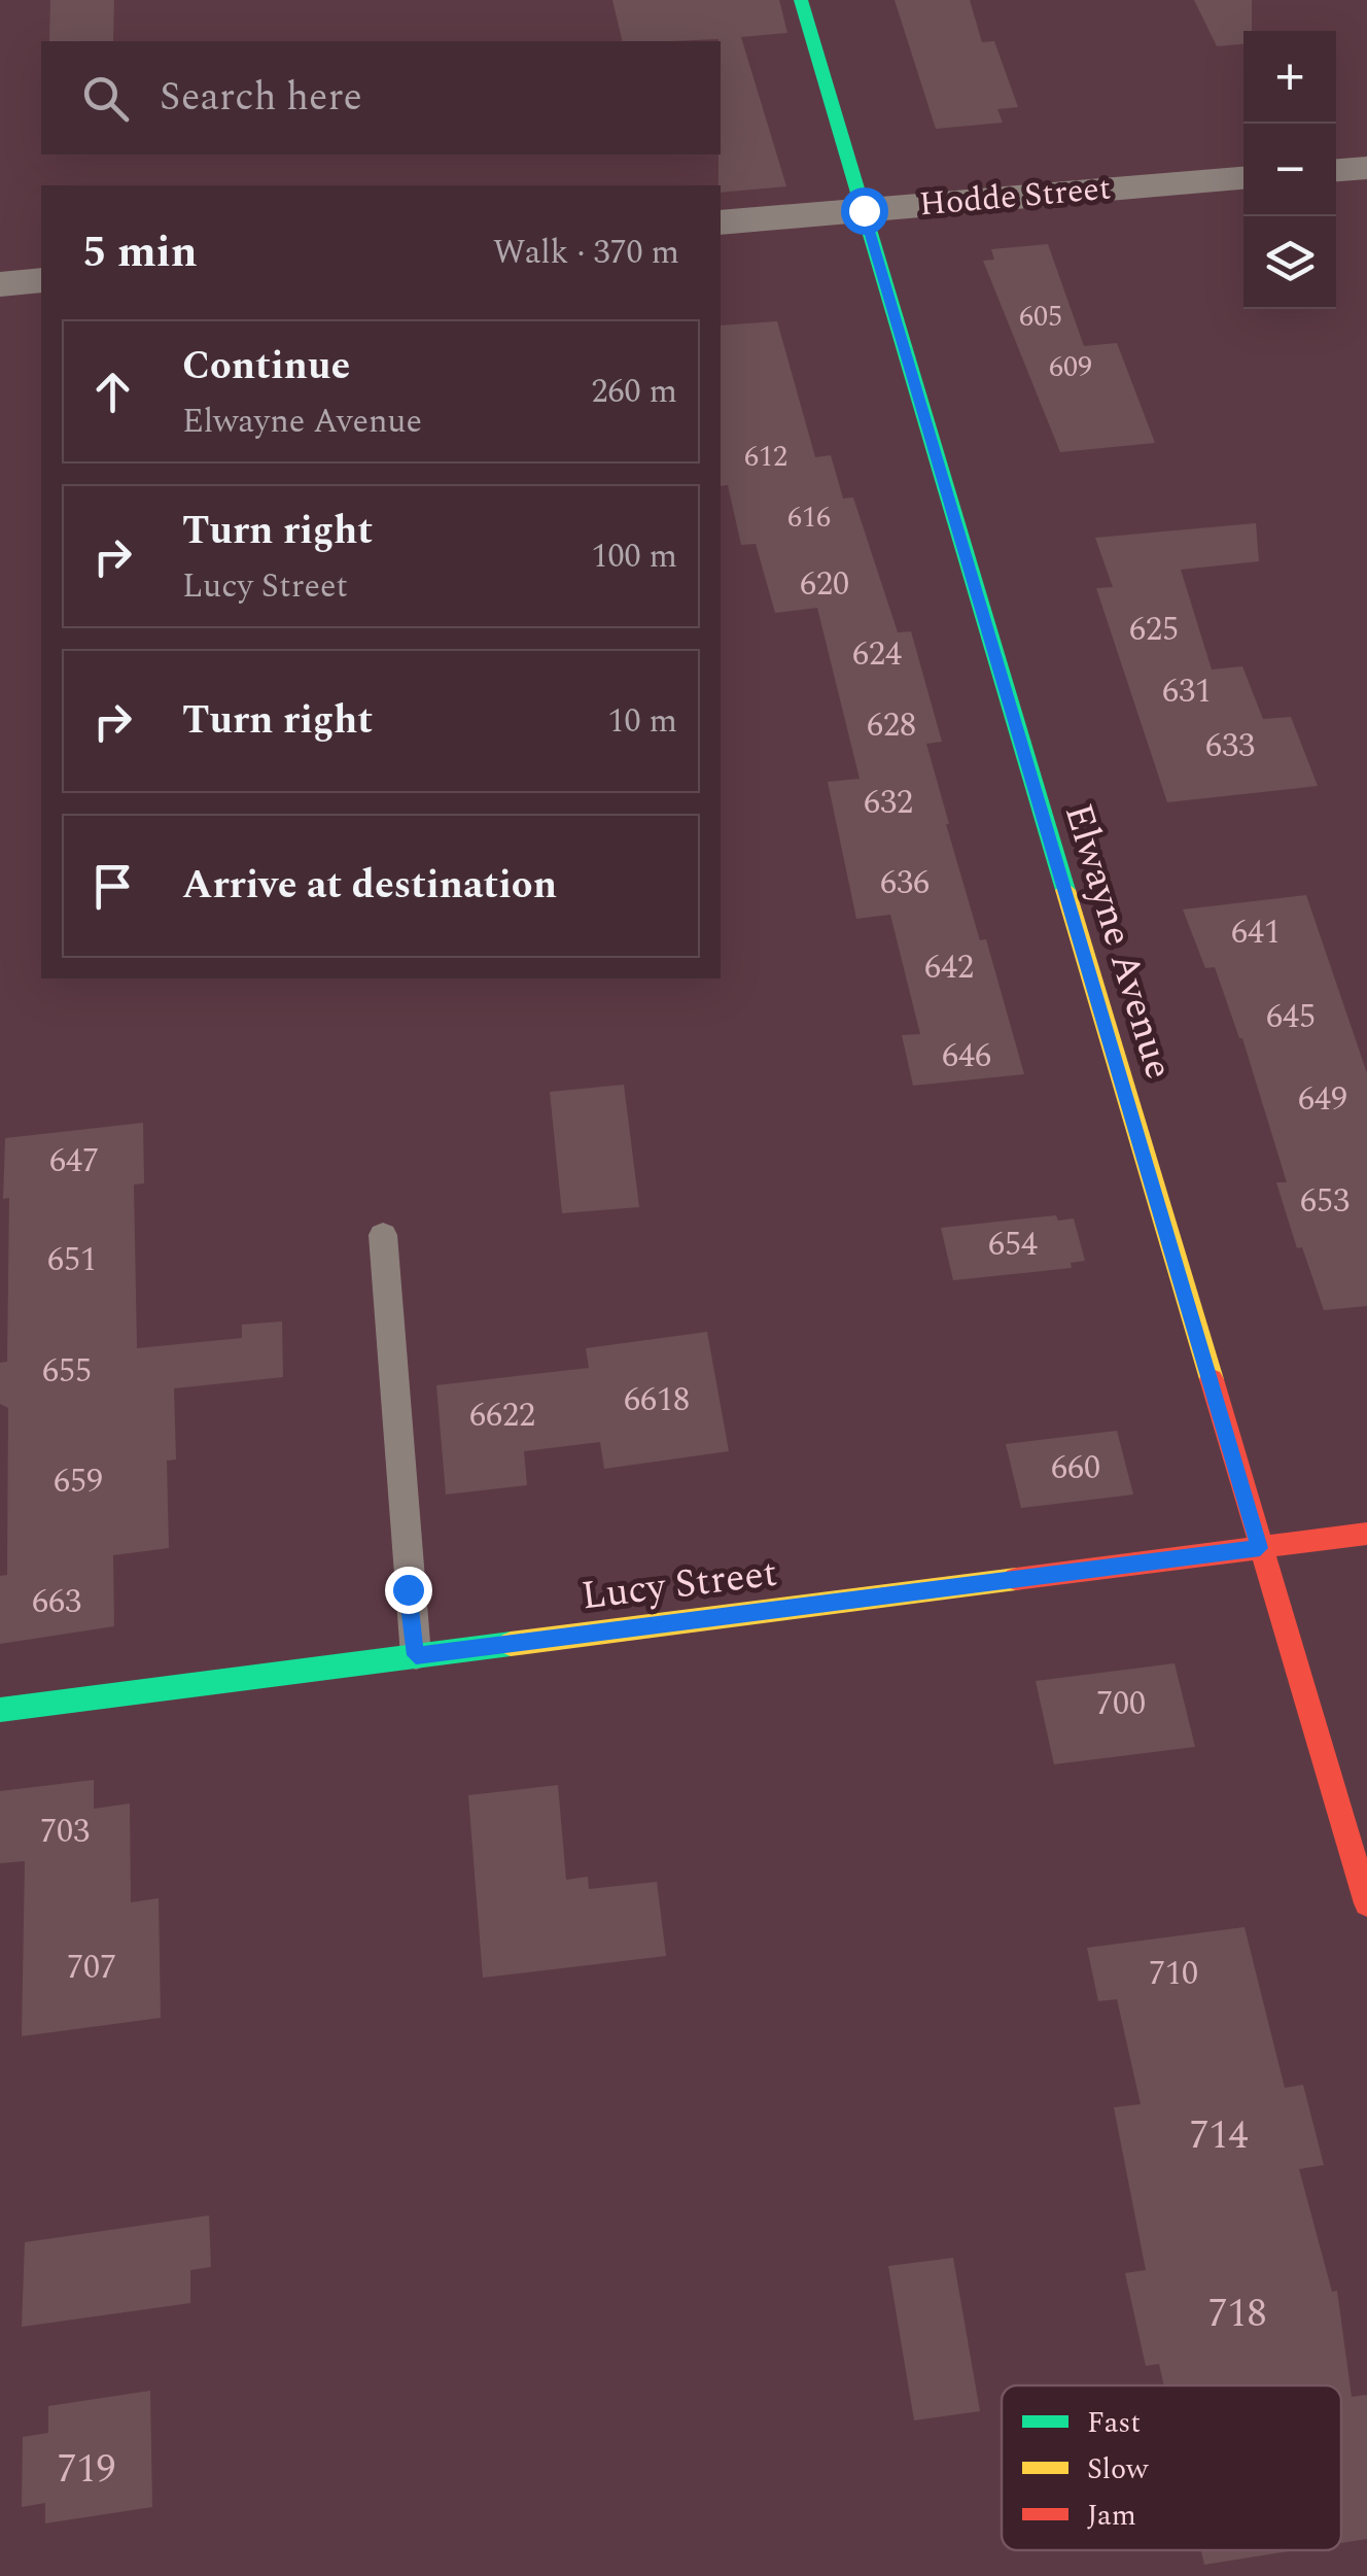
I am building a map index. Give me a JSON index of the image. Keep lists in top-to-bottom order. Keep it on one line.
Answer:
{"streets":{"street":["Hodde Street","Elwayne Avenue","Lucy Street"]},"crossings":[["Hodde Street","Elwayne Avenue"],["Elwayne Avenue","Lucy Street"]],"house_numbers":["605","609","612","616","620","625","624","631","628","633","632","636","641","642","645","646","649","647","653","654","651","655","6618","6622","660","659","663","700","703","707","710","714","718","719"],"legend":["Fast","Slow","Jam"],"page":{"map_buttons":["+","−"],"search":"Search here","heading":["5 min","Walk · 370 m"],"list":[["Continue","Elwayne Avenue","260 m"],["Turn right","Lucy Street","100 m"],["Turn right","10 m"],"Arrive at destination"]}}
